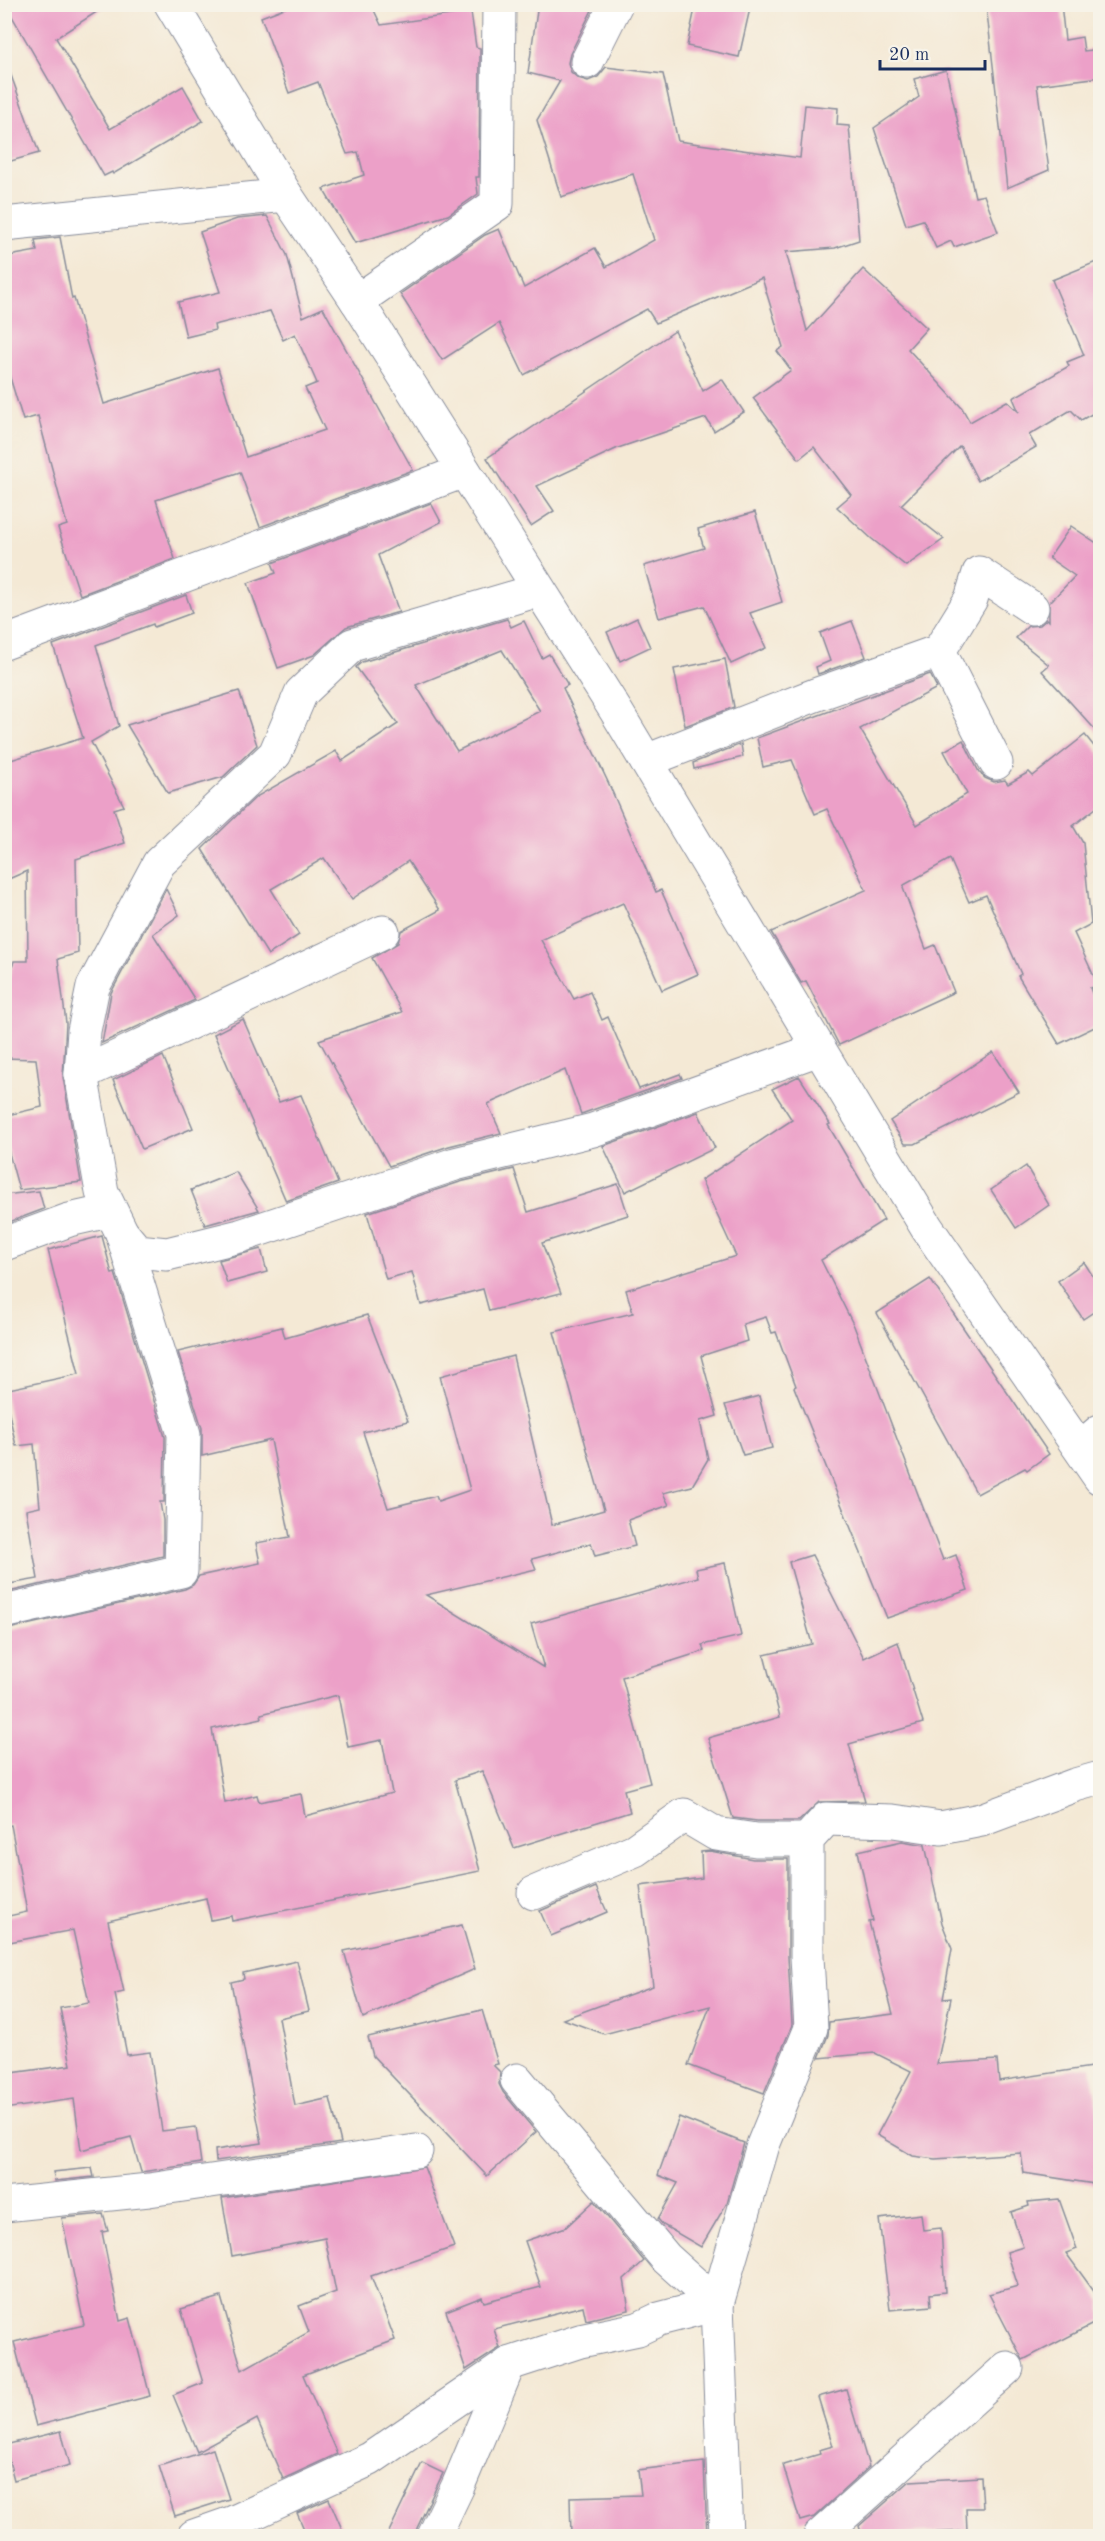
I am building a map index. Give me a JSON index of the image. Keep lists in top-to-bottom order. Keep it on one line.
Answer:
{"scale_bar":"20 m"}
